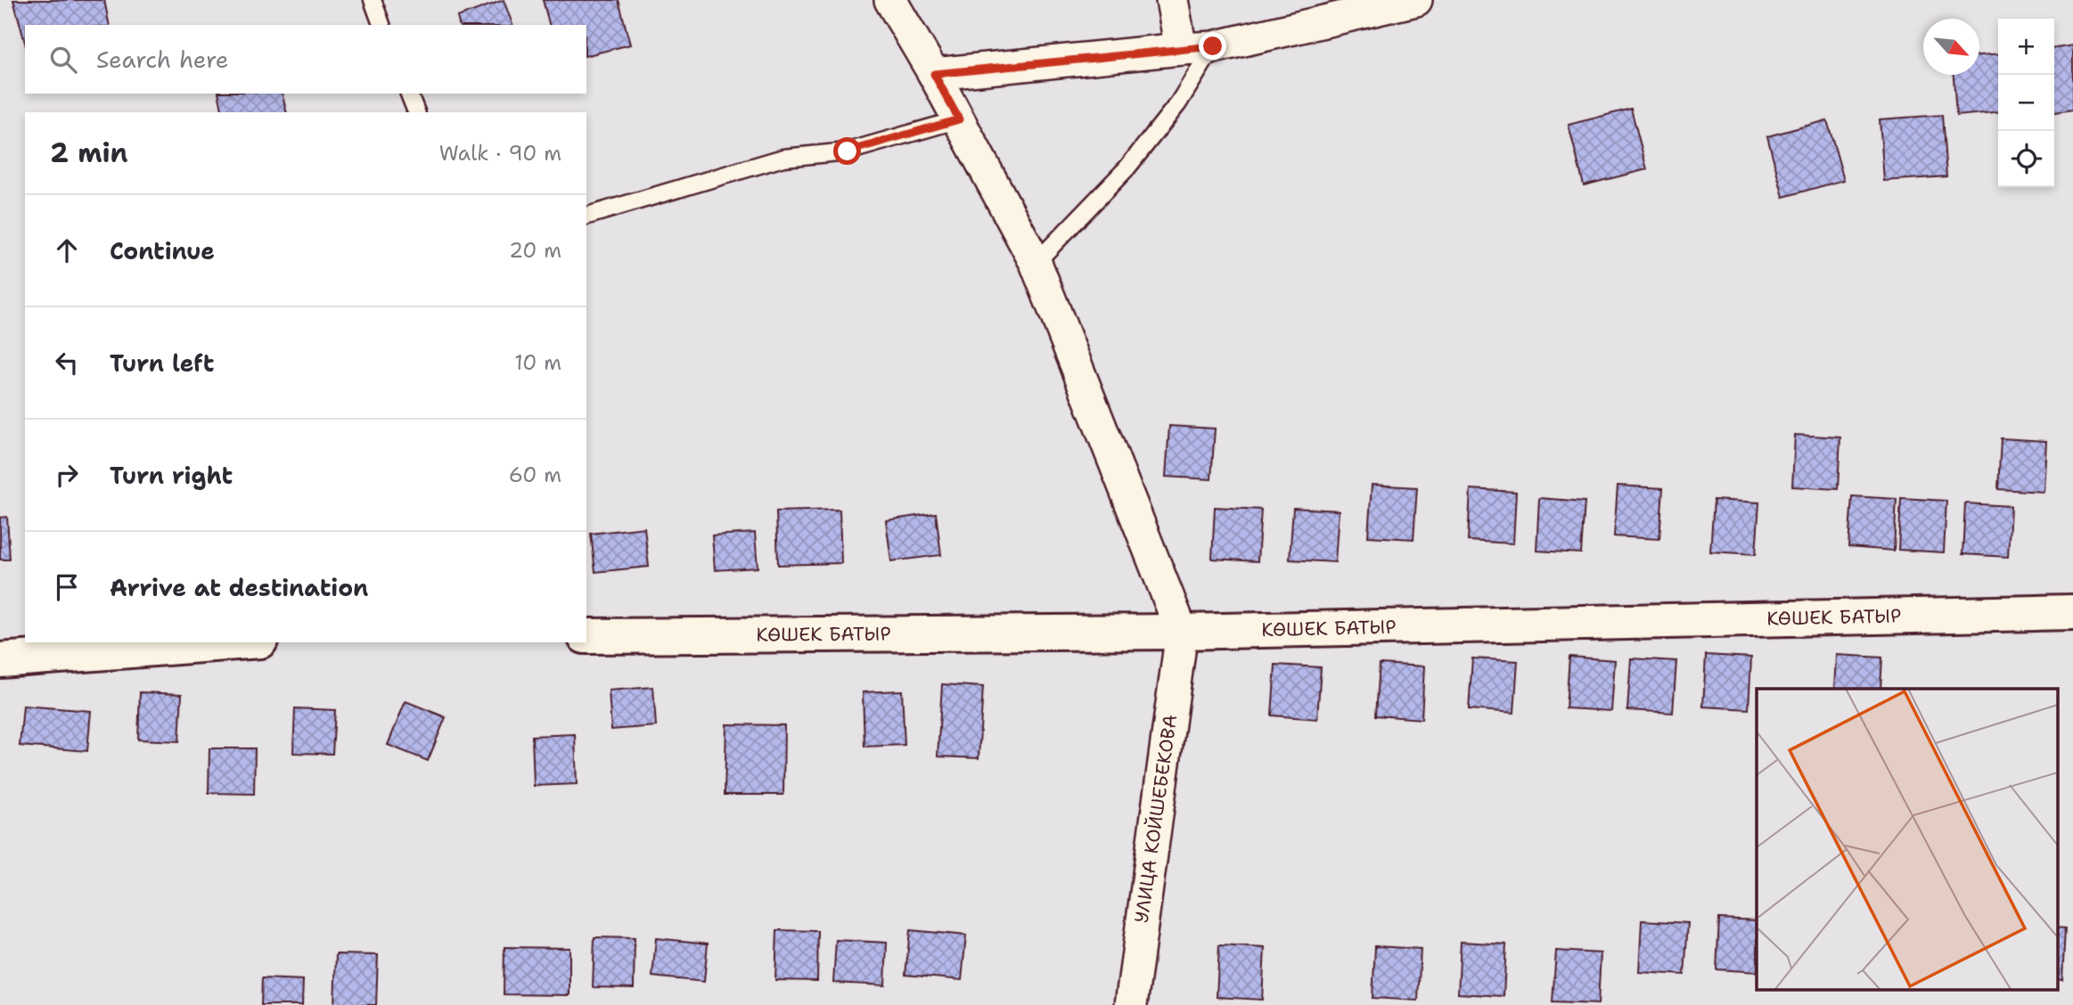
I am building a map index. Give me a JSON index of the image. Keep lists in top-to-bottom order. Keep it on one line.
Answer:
{"streets":{"street":["КӨШЕК БАТЫР","УЛИЦА КОЙШЕБЕКОВА"]},"crossings":[["КӨШЕК БАТЫР","УЛИЦА КОЙШЕБЕКОВА"]],"north":"bottom right","page":{"map_buttons":["+","−"],"search":"Search here","heading":["2 min","Walk · 90 m"],"list":[["Continue","20 m"],["Turn left","10 m"],["Turn right","60 m"],"Arrive at destination"]}}
